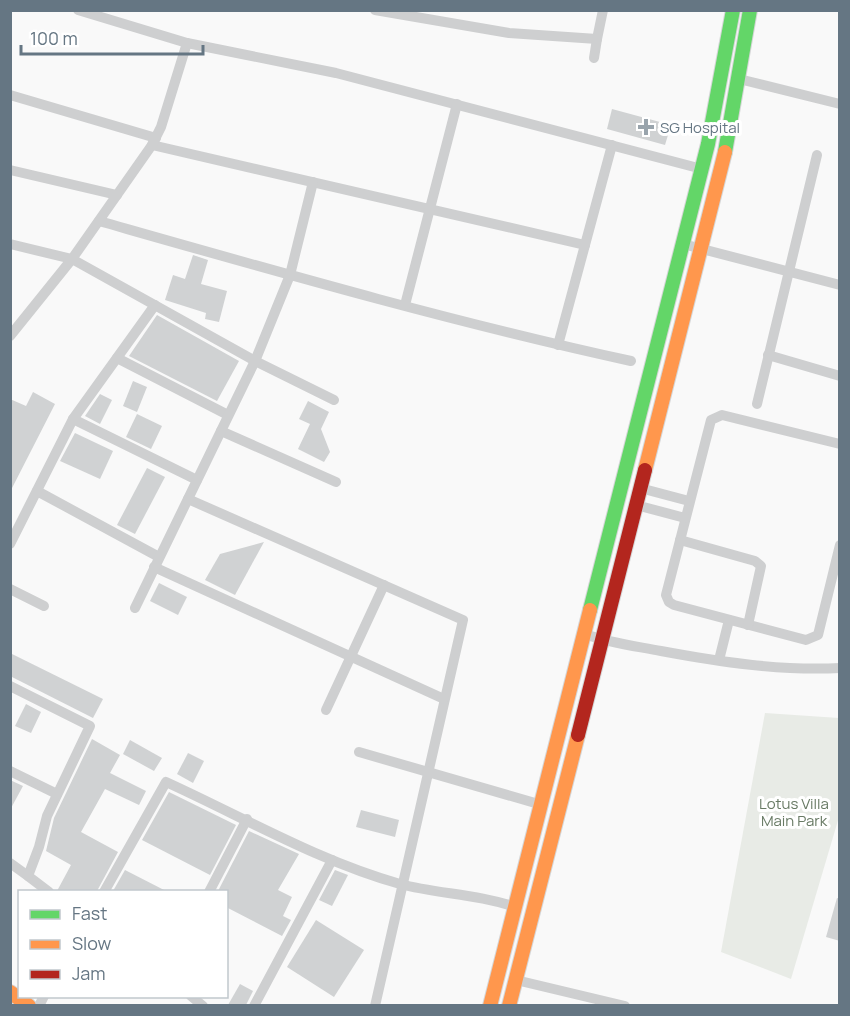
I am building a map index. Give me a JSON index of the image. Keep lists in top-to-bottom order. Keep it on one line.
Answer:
{"parks":["Lotus Villa Main Park"],"places":{"health":["SG Hospital"]},"legend":["Fast","Slow","Jam"],"scale_bar":"100 m"}
